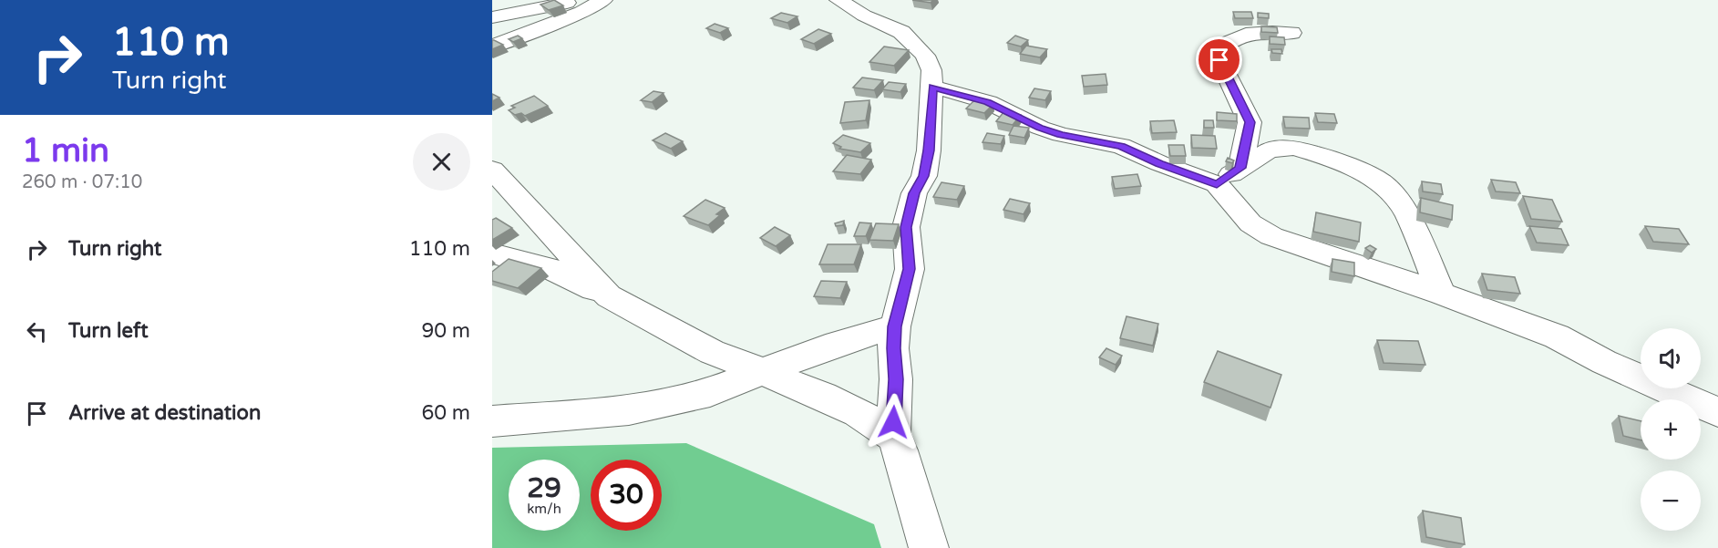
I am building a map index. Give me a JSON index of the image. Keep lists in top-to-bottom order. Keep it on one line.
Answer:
{"page":{"turn":["110 m","Turn right"],"heading":["1 min","260 m · 07:10"],"list":[{"name":"Turn right","value":"110 m"},{"name":"Turn left","value":"90 m"},{"name":"Arrive at destination","value":"60 m"}],"map_buttons":["+","−"],"speed":"29 km/h","limit":"30"}}
